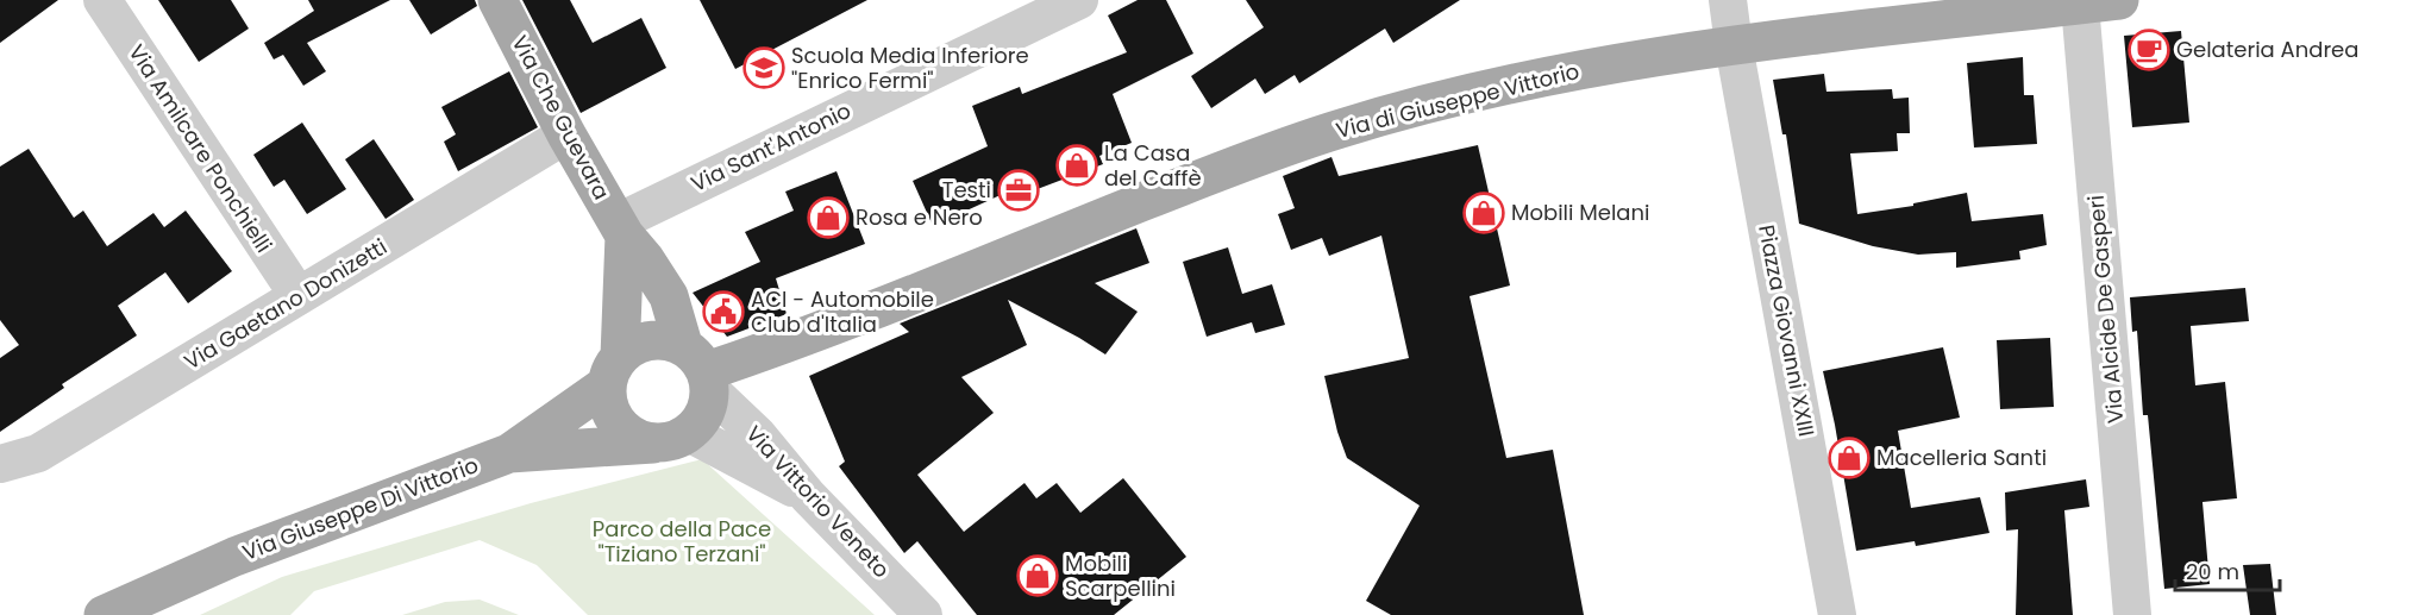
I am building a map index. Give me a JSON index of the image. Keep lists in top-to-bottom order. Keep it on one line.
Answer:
{"streets":{"main road":["Via di Giuseppe Vittorio","Via Che Guevara","Via Giuseppe Di Vittorio"],"street":["Via Sant'Antonio","Via Amilcare Ponchielli","Via Gaetano Donizetti","Via Alcide De Gasperi","Piazza Giovanni XXIII","Via Vittorio Veneto"]},"crossings":[["Via di Giuseppe Vittorio","Via Che Guevara"],["Via di Giuseppe Vittorio","Via Alcide De Gasperi"],["Via di Giuseppe Vittorio","Piazza Giovanni XXIII"],["Via di Giuseppe Vittorio","Via Vittorio Veneto"],["Via di Giuseppe Vittorio","Via Giuseppe Di Vittorio"],["Via Che Guevara","Via Sant'Antonio"],["Via Che Guevara","Via Gaetano Donizetti"],["Via Che Guevara","Via Vittorio Veneto"],["Via Che Guevara","Via Giuseppe Di Vittorio"],["Via Amilcare Ponchielli","Via Gaetano Donizetti"],["Via Vittorio Veneto","Via Giuseppe Di Vittorio"]],"parks":["Parco della Pace \"Tiziano Terzani\""],"places":{"cafe":["Gelateria Andrea"],"school or university":["Scuola Media Inferiore \"Enrico Fermi\""],"shop":["La Casa del Caffè","Mobili Melani","Rosa e Nero","Macelleria Santi","Mobili Scarpellini"],"office":["Testi"],"public building":["ACI - Automobile Club d'Italia"]},"scale_bar":"20 m"}
